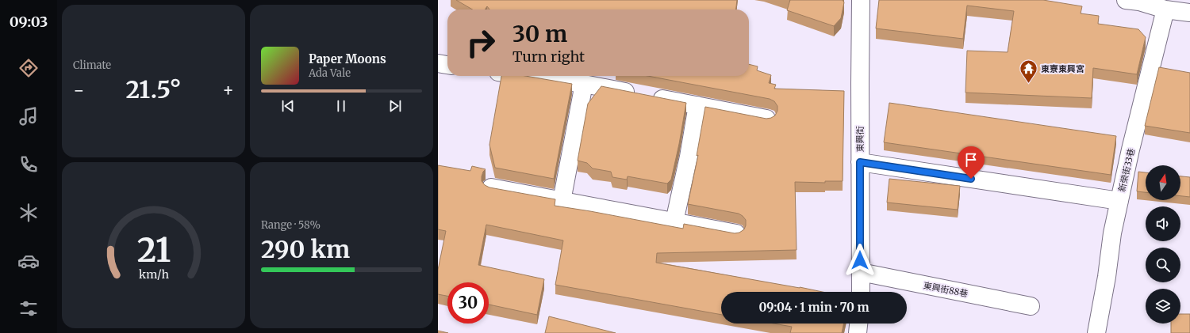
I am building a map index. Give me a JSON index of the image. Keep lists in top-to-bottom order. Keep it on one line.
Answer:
{"streets":{"street":["東興街","新榮街33巷","東興街88巷"]},"crossings":[["東興街","東興街88巷"]],"places":{"temple":["東寮東興宮"]},"north":"top","page":{"tabs":"09:03","tile":["Climate",["Range · 58%","290 km"]],"turn":["30 m","Turn right"],"song":["Paper Moons","Ada Vale"],"heat":["−","21.5°","+"],"limit":"30","trip":"09:04 · 1 min · 70 m","gauge":["21","km/h"]}}
